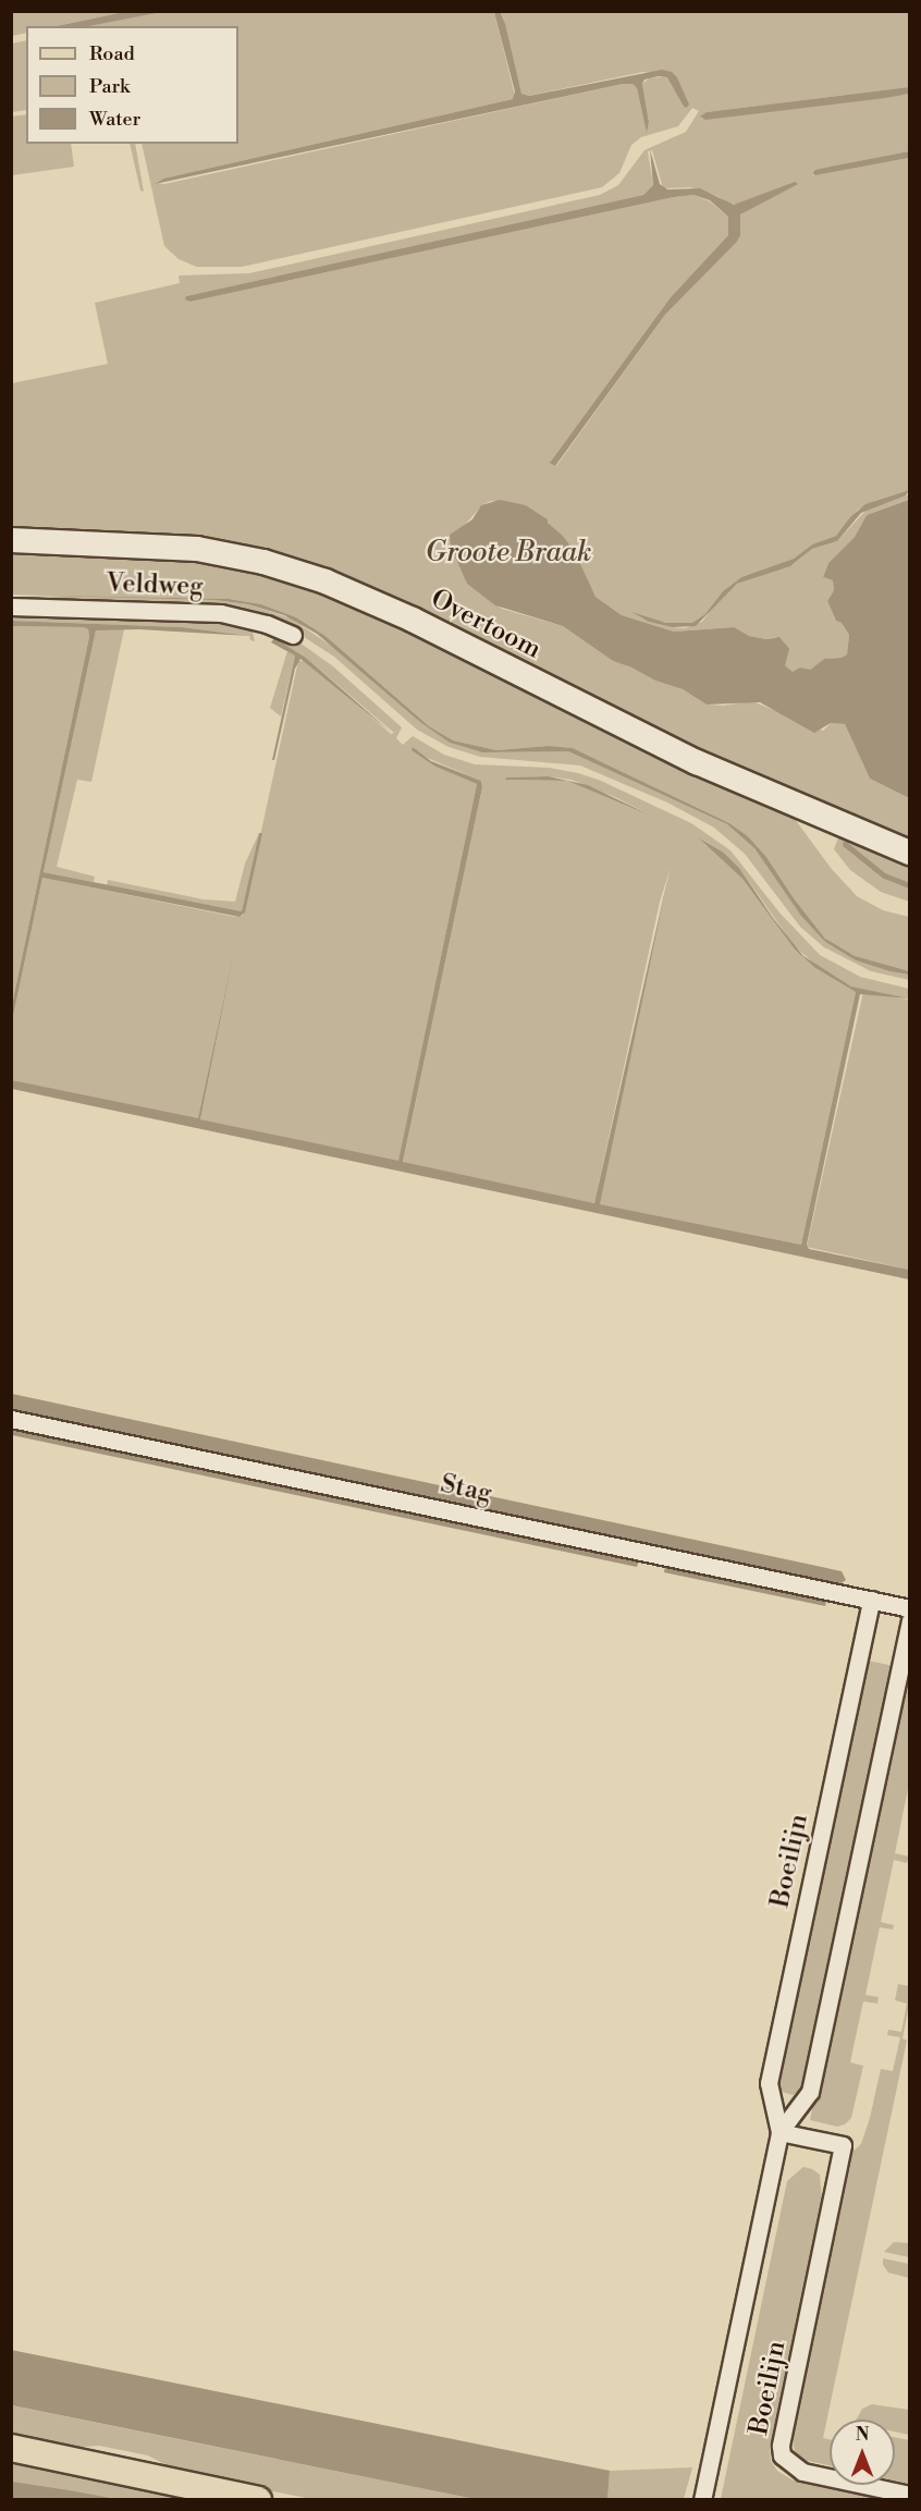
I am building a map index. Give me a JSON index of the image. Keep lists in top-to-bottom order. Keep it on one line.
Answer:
{"streets":{"street":["Veldweg","Overtoom","Stag","Boeilijn"]},"crossings":[["Stag","Boeilijn"]],"water":["Groote Braak"],"legend":["Road","Park","Water"],"north":"top"}
